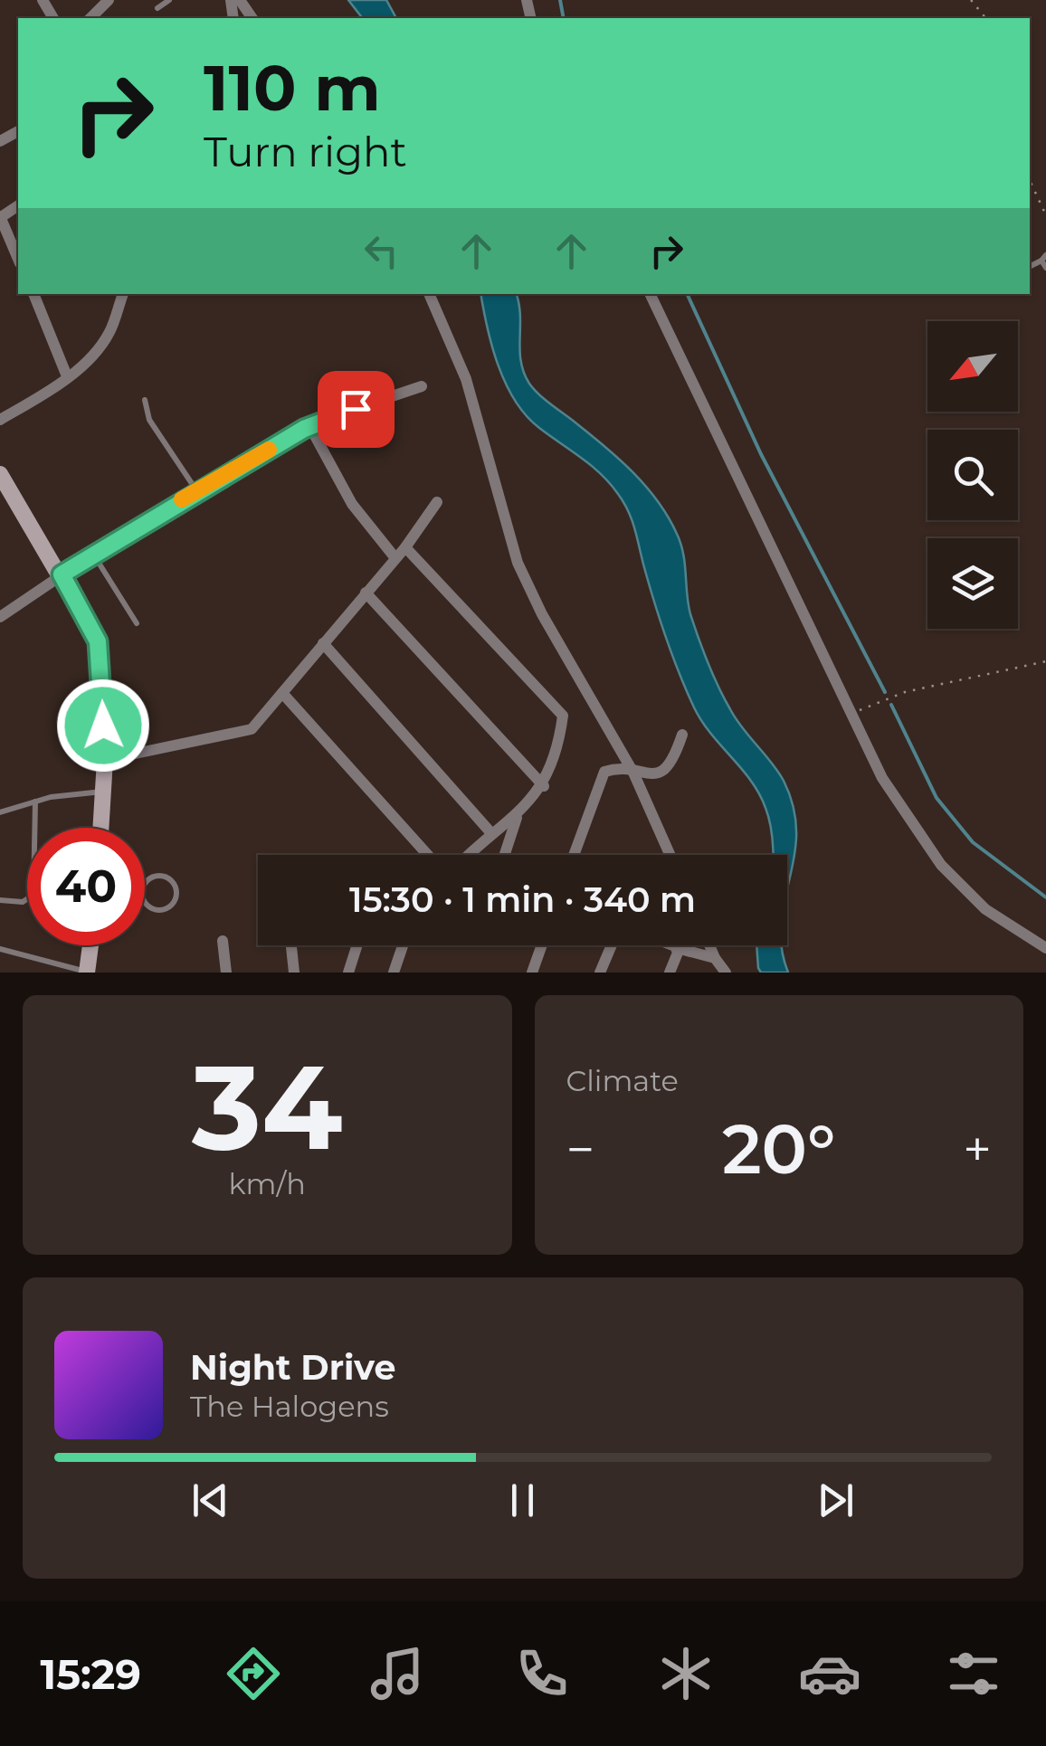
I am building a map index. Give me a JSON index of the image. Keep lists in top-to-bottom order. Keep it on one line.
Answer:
{"north":"bottom left","page":{"turn":["110 m","Turn right"],"limit":"40","trip":"15:30 · 1 min · 340 m","tile":[["34","km/h"],"Climate"],"heat":["−","20°","+"],"song":["Night Drive","The Halogens"],"tabs":"15:29"}}
